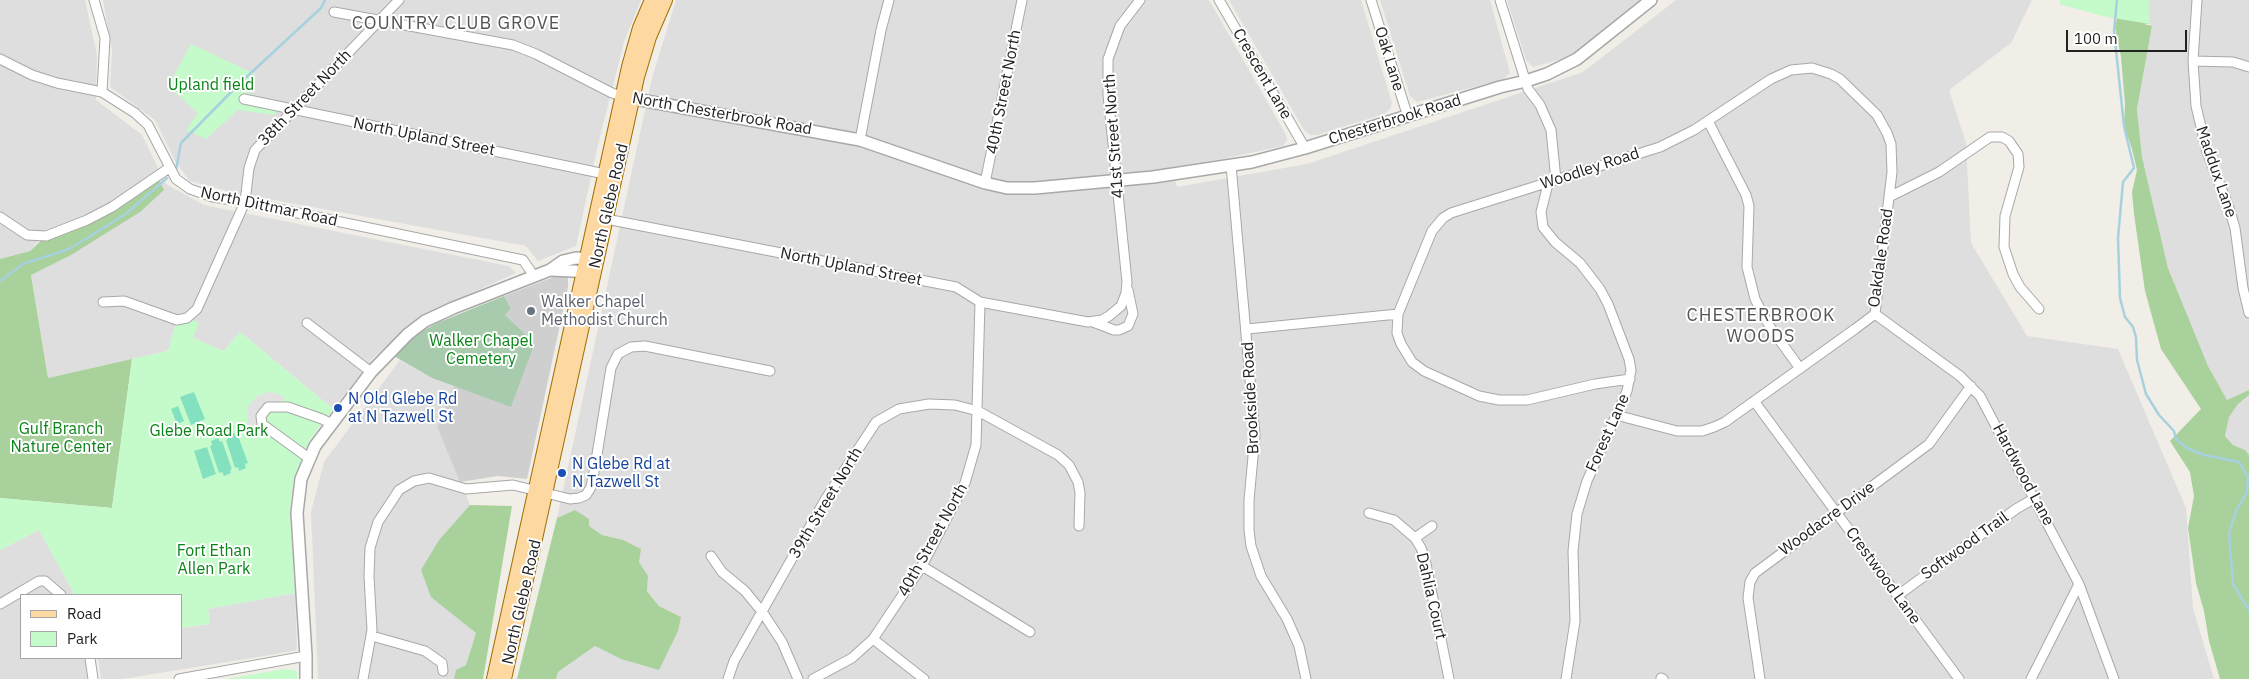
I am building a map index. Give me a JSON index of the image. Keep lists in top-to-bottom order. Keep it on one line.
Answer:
{"streets":{"main road":["North Glebe Road"],"street":["Oak Lane","Crescent Lane","40th Street North","38th Street North","North Chesterbrook Road","Chesterbrook Road","41st Street North","North Upland Street","Woodley Road","Maddux Lane","North Dittmar Road","Oakdale Road","Brookside Road","Forest Lane","Hardwood Lane","39th Street North","Woodacre Drive","Softwood Trail","Crestwood Lane","Dahlia Court"]},"crossings":[["Oak Lane","Chesterbrook Road"],["Crescent Lane","Chesterbrook Road"],["40th Street North","North Chesterbrook Road"],["40th Street North","North Upland Street"],["40th Street North","39th Street North"],["38th Street North","North Chesterbrook Road"],["38th Street North","North Upland Street"],["38th Street North","North Dittmar Road"],["North Chesterbrook Road","Chesterbrook Road"],["North Chesterbrook Road","41st Street North"],["North Chesterbrook Road","North Glebe Road"],["Chesterbrook Road","41st Street North"],["Chesterbrook Road","Brookside Road"],["Chesterbrook Road","Forest Lane"],["41st Street North","North Upland Street"],["North Upland Street","North Glebe Road"],["Woodley Road","Oakdale Road"],["Woodley Road","Forest Lane"],["Oakdale Road","Forest Lane"],["Oakdale Road","Hardwood Lane"],["Oakdale Road","Crestwood Lane"],["Hardwood Lane","Woodacre Drive"],["Hardwood Lane","Softwood Trail"],["Woodacre Drive","Crestwood Lane"],["Softwood Trail","Crestwood Lane"]],"districts":["COUNTRY CLUB GROVE","CHESTERBROOK WOODS"],"parks":["Upland field","Walker Chapel Cemetery","Gulf Branch Nature Center","Glebe Road Park","Fort Ethan Allen Park"],"places":["Walker Chapel Methodist Church","N Old Glebe Rd at N Tazwell St","N Glebe Rd at N Tazwell St"],"legend":["Road","Park"],"scale_bar":"100 m"}
